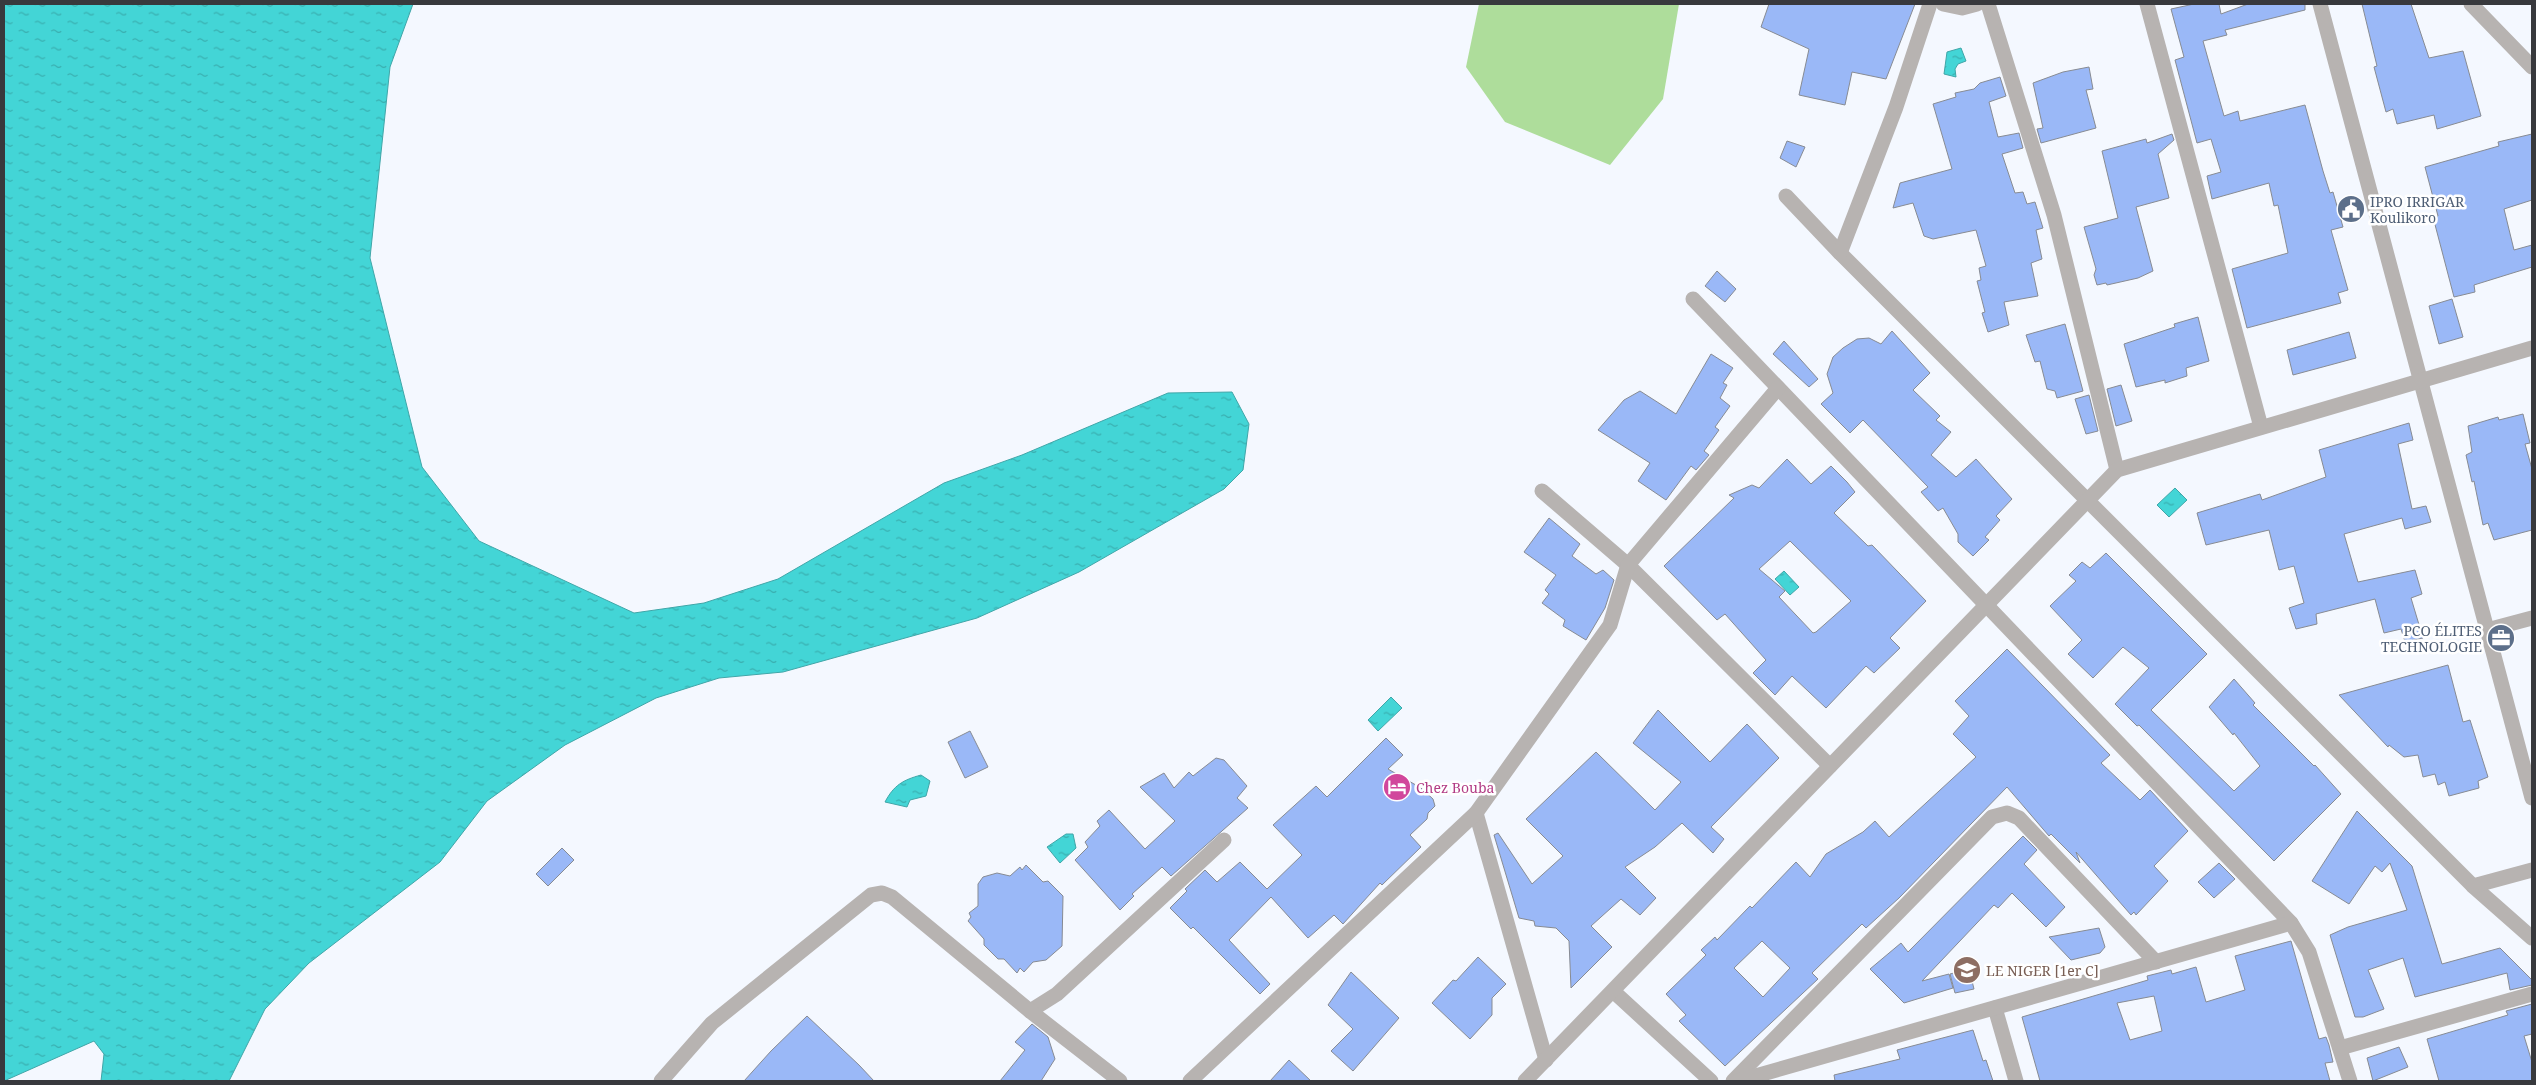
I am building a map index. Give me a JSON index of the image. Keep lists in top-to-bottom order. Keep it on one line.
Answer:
{"places":{"public building":["IPRO IRRIGAR Koulikoro"],"office":["PCO ÉLITES TECHNOLOGIE"],"hotel":["Chez Bouba"],"school or university":["LE NIGER [1er C]"]}}
